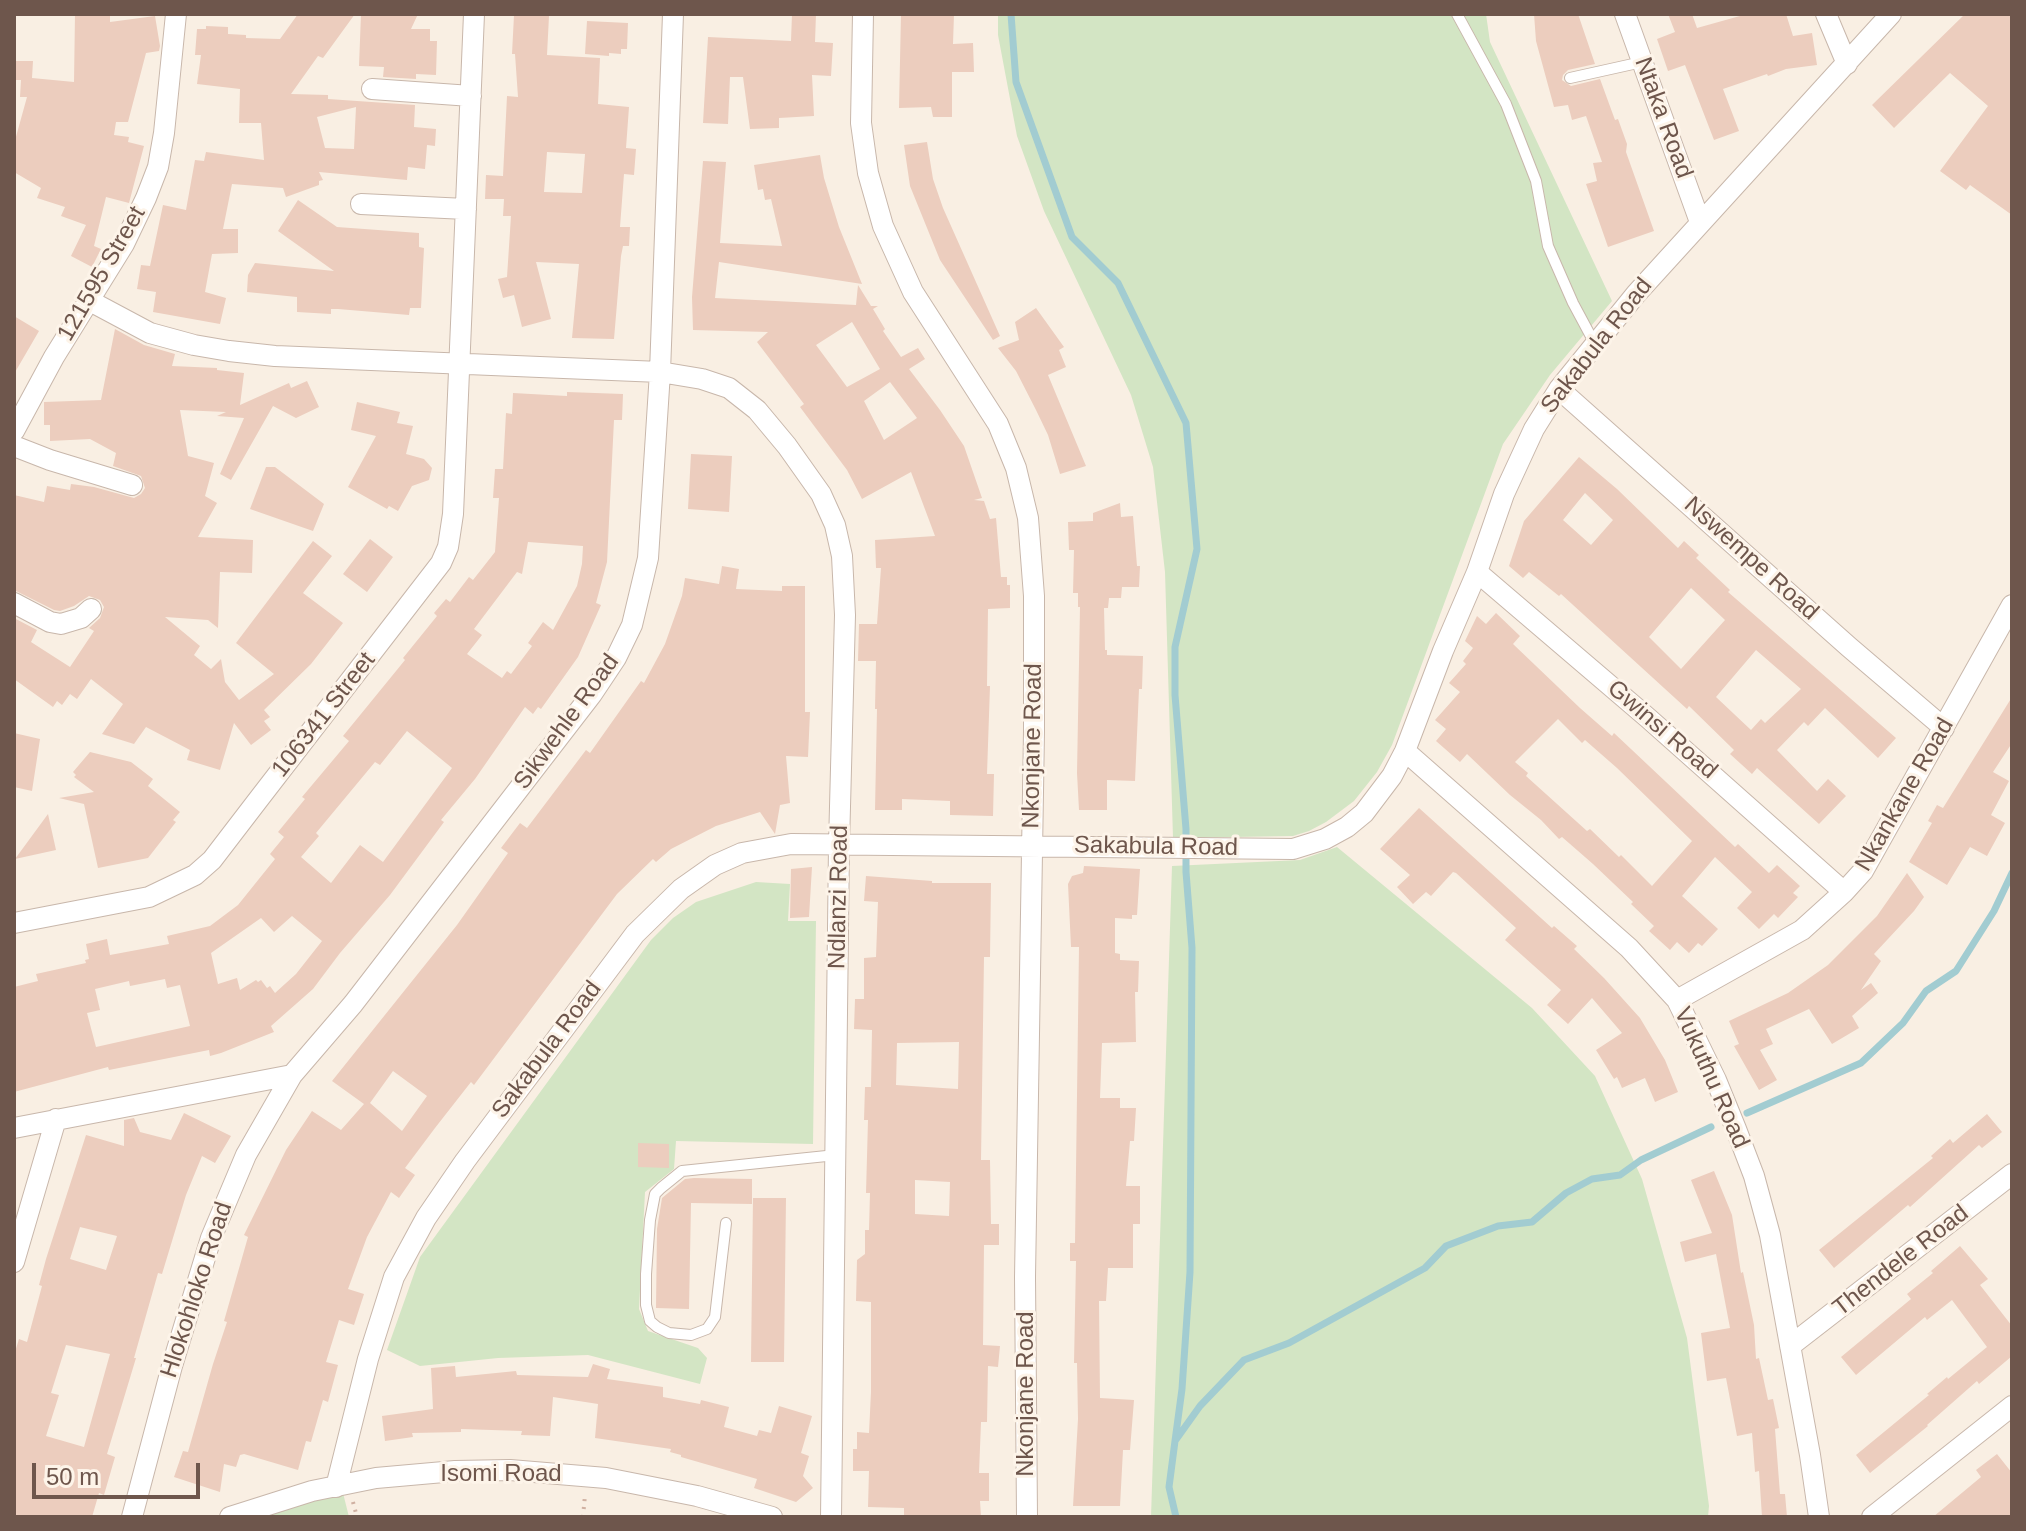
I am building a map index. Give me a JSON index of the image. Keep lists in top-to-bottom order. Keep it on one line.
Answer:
{"streets":{"street":["Ntaka Road","121595 Street","Sakabula Road","Nswempe Road","106341 Street","Sikwehle Road","Gwinsi Road","Nkonjane Road","Nkankane Road","Ndlanzi Road","Vukuthu Road","Thendele Road","Hlokohloko Road","Isomi Road"]},"crossings":[["Ntaka Road","Sakabula Road"],["Sakabula Road","Nswempe Road"],["Sakabula Road","Gwinsi Road"],["Sakabula Road","Nkonjane Road"],["Sakabula Road","Ndlanzi Road"],["Sakabula Road","Vukuthu Road"],["Sakabula Road","Isomi Road"],["Nswempe Road","Nkankane Road"],["Sikwehle Road","Ndlanzi Road"],["Sikwehle Road","Hlokohloko Road"],["Gwinsi Road","Nkankane Road"],["Nkankane Road","Vukuthu Road"],["Vukuthu Road","Thendele Road"]],"scale_bar":"50 m"}
